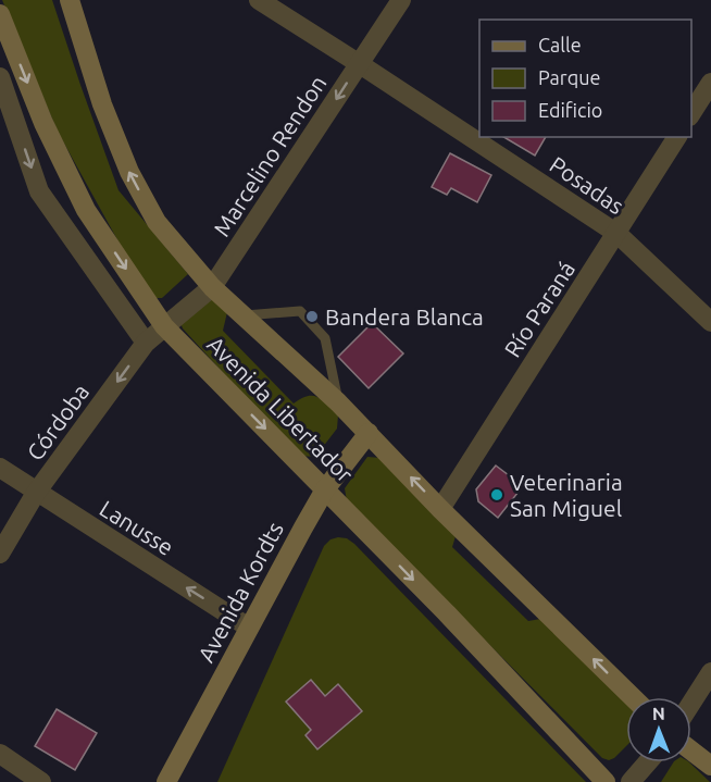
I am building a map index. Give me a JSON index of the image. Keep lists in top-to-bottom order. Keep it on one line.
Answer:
{"streets":{"main road":["Avenida Libertador","Avenida Kordts"],"street":["Marcelino Rendon","Posadas","Río Paraná","Córdoba","Lanusse"]},"crossings":[["Marcelino Rendon","Posadas"],["Marcelino Rendon","Avenida Libertador"],["Marcelino Rendon","Córdoba"],["Posadas","Río Paraná"],["Río Paraná","Avenida Libertador"],["Avenida Libertador","Córdoba"],["Avenida Libertador","Avenida Kordts"],["Córdoba","Lanusse"],["Lanusse","Avenida Kordts"]],"one_way":["Marcelino Rendon","Córdoba","Lanusse"],"places":["Bandera Blanca","Veterinaria San Miguel"],"legend":["Calle","Parque","Edificio"],"north":"top"}
